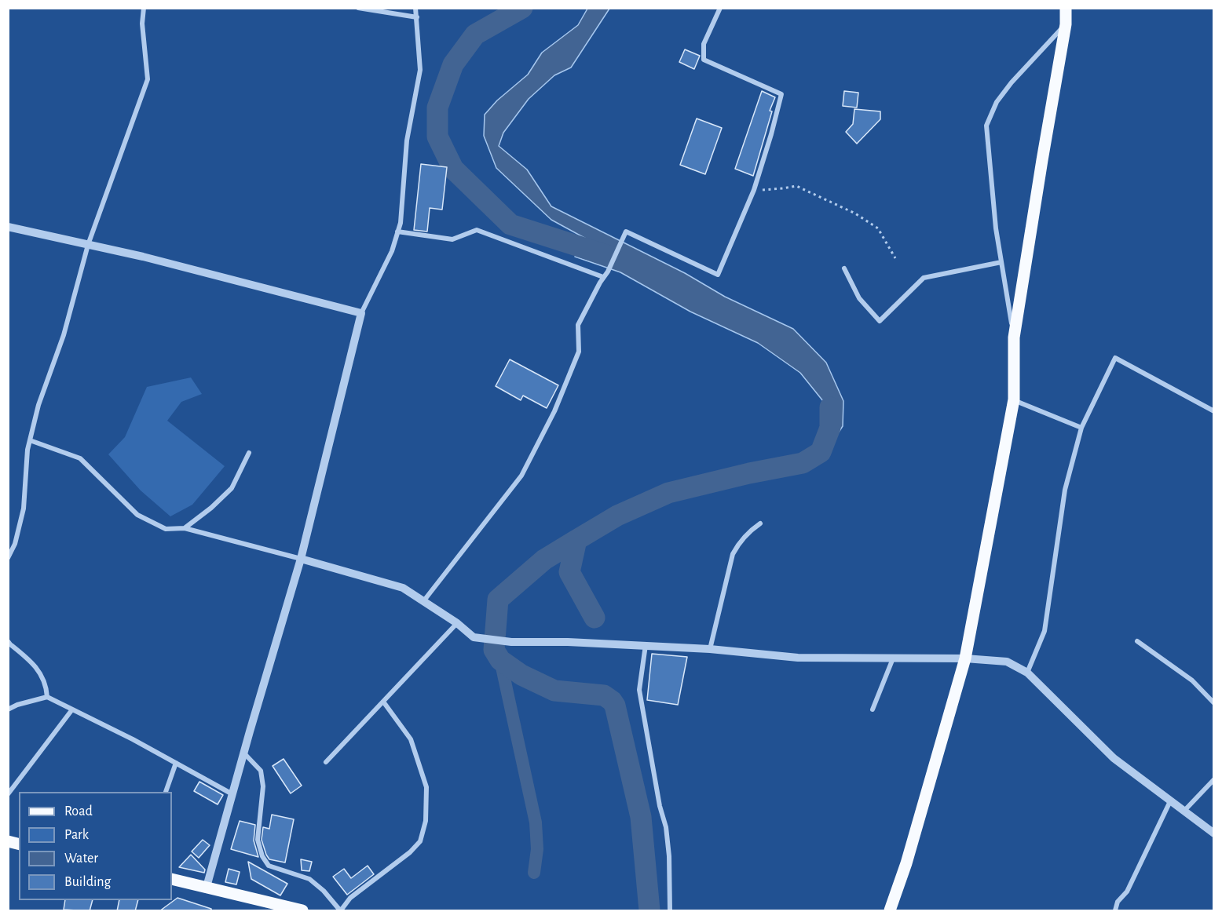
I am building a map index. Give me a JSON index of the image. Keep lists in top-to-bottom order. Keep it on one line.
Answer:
{"legend":["Road","Park","Water","Building"]}
